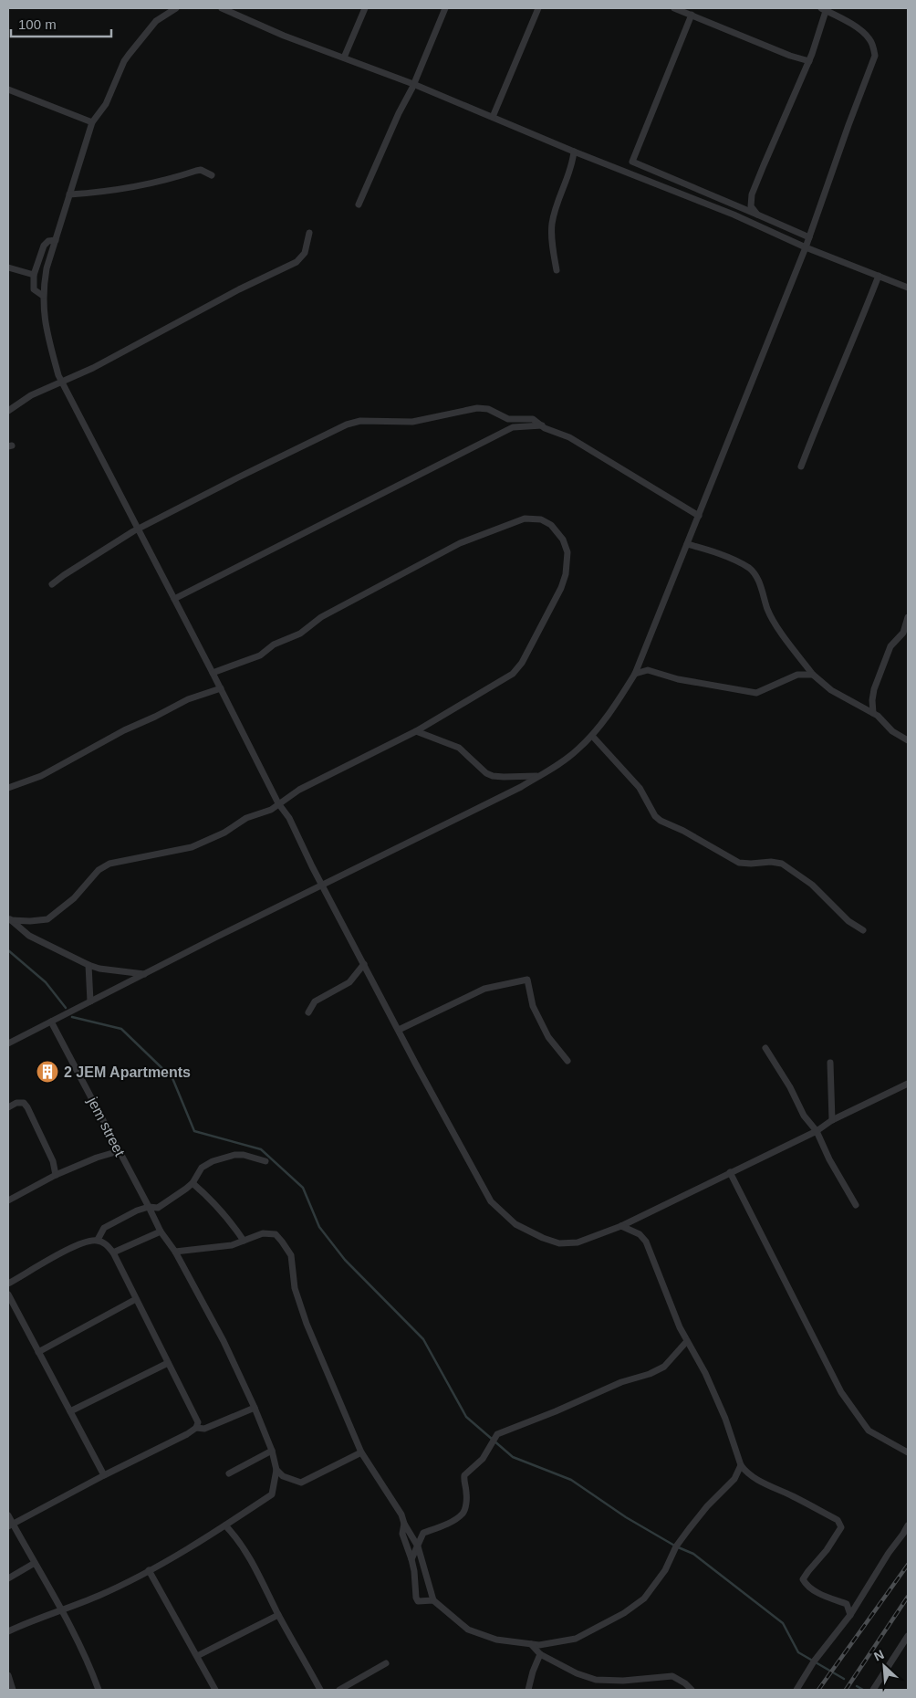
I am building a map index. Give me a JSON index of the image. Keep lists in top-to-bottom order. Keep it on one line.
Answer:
{"streets":{"street":["jem street"]},"places":{"building":["2 JEM Apartments"]},"scale_bar":"100 m","north":"top left"}
